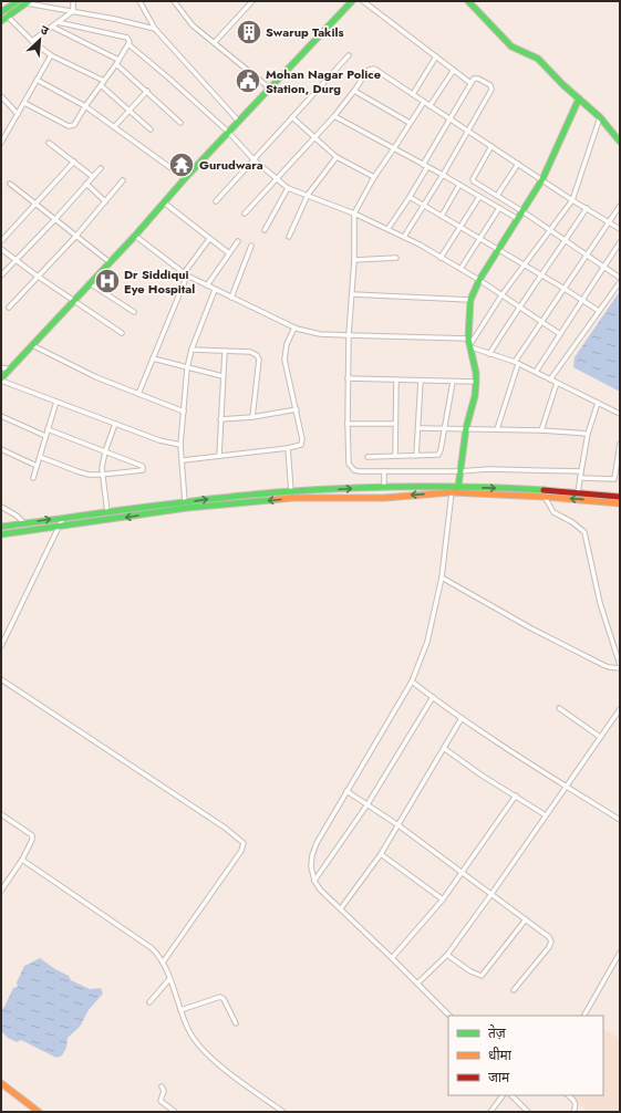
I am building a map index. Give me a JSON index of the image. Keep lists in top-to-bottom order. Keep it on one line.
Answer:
{"places":{"building":["Swarup Takils"],"public building":["Mohan Nagar Police Station, Durg"],"temple":["Gurudwara"],"hospital":["Dr Siddiqui Eye Hospital"]},"legend":["तेज़","धीमा","जाम"],"north":"top right"}
